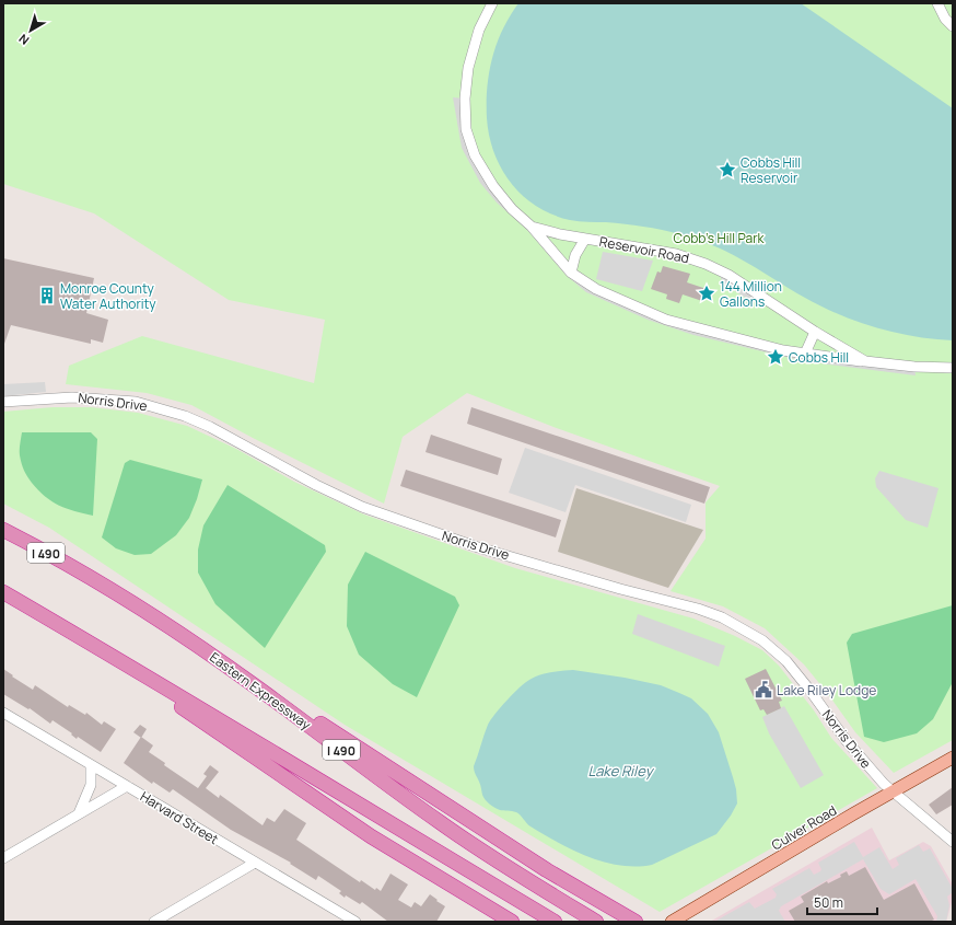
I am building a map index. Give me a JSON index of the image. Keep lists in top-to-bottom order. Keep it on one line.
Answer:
{"streets":{"highway":["I 490","Eastern Expressway"],"main road":["Culver Road"],"street":["Reservoir Road","Norris Drive","Harvard Street"]},"crossings":[["Norris Drive","Culver Road"]],"water":["Lake Riley"],"parks":["Cobb's Hill Park"],"places":{"place":["Cobbs Hill Reservoir","144 Million Gallons","Cobbs Hill"],"building":["Monroe County Water Authority"],"public building":["Lake Riley Lodge"]},"scale_bar":"50 m","north":"bottom left"}
